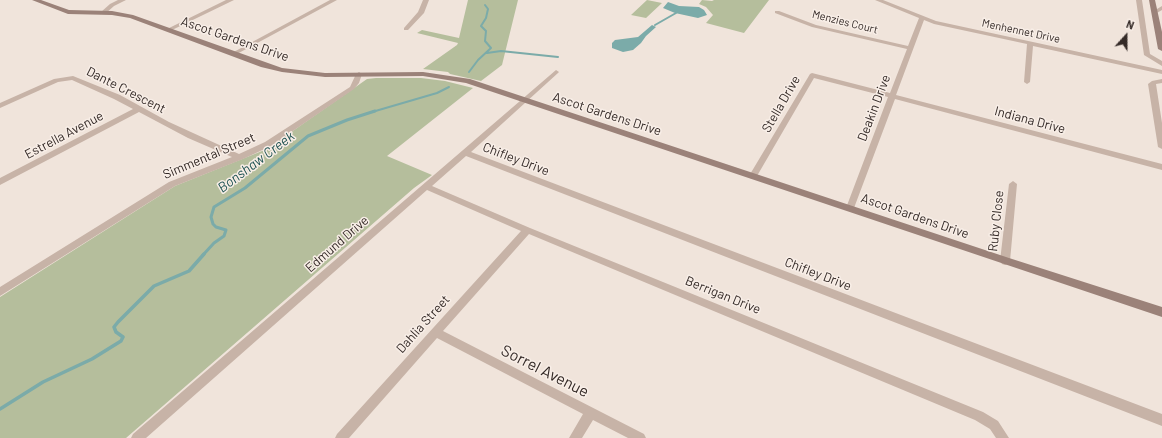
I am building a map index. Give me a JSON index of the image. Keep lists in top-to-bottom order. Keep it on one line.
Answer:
{"streets":{"street":["Menzies Court","Menhennet Drive","Ascot Gardens Drive","Dante Crescent","Stella Drive","Deakin Drive","Indiana Drive","Estrella Avenue","Simmental Street","Chifley Drive","Ruby Close","Edmund Drive","Berrigan Drive","Dahlia Street","Sorrel Avenue"]},"crossings":[["Menzies Court","Deakin Drive"],["Menhennet Drive","Deakin Drive"],["Ascot Gardens Drive","Stella Drive"],["Ascot Gardens Drive","Deakin Drive"],["Ascot Gardens Drive","Simmental Street"],["Ascot Gardens Drive","Ruby Close"],["Ascot Gardens Drive","Edmund Drive"],["Dante Crescent","Estrella Avenue"],["Dante Crescent","Simmental Street"],["Stella Drive","Deakin Drive"],["Stella Drive","Indiana Drive"],["Deakin Drive","Indiana Drive"],["Chifley Drive","Edmund Drive"],["Edmund Drive","Berrigan Drive"],["Berrigan Drive","Dahlia Street"],["Dahlia Street","Sorrel Avenue"]],"water":["Bonshaw Creek"],"north":"top"}
